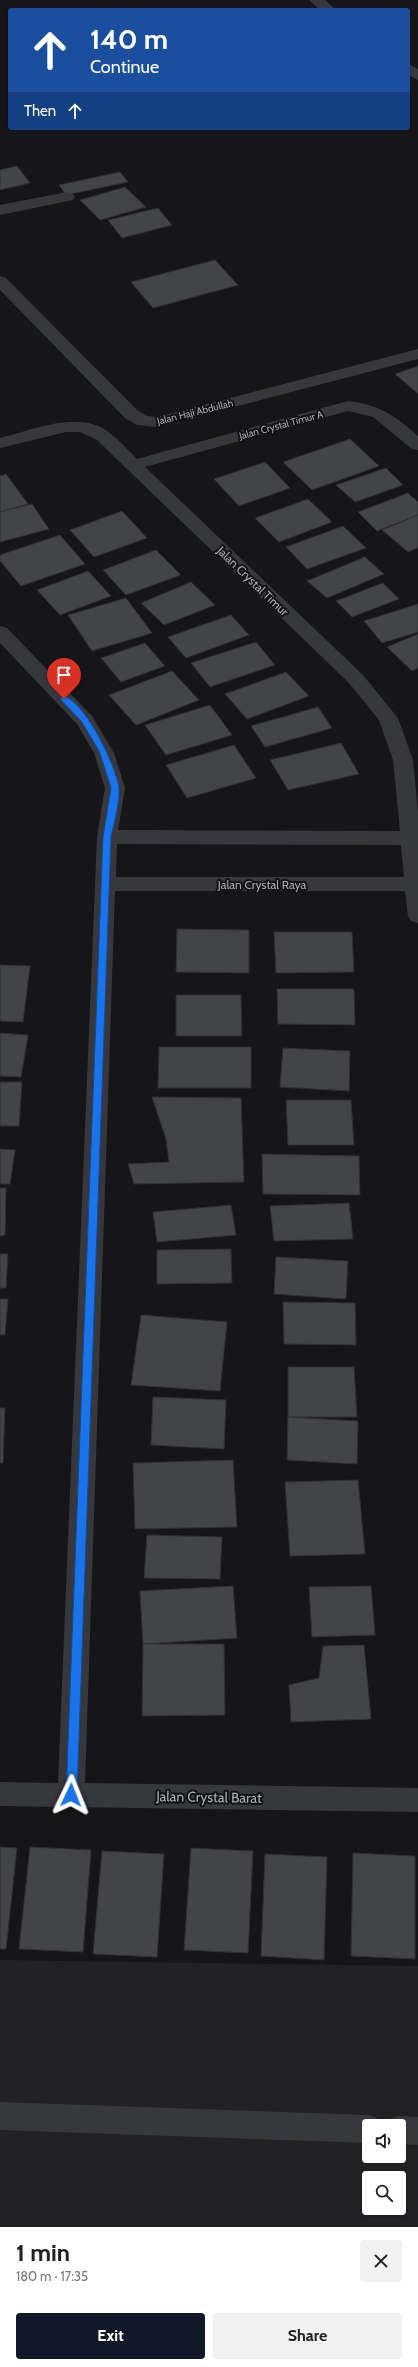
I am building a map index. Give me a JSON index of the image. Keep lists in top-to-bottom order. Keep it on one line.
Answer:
{"streets":{"street":["Jalan Haji Abdullah","Jalan Crystal Timur A","Jalan Crystal Timur","Jalan Crystal Raya","Jalan Crystal Barat"]},"crossings":[["Jalan Crystal Timur A","Jalan Crystal Timur"],["Jalan Crystal Timur","Jalan Crystal Raya"]],"page":{"turn":["140 m","Continue"],"then":"Then","heading":["1 min","180 m · 17:35"],"buttons":["Exit","Share"]}}
